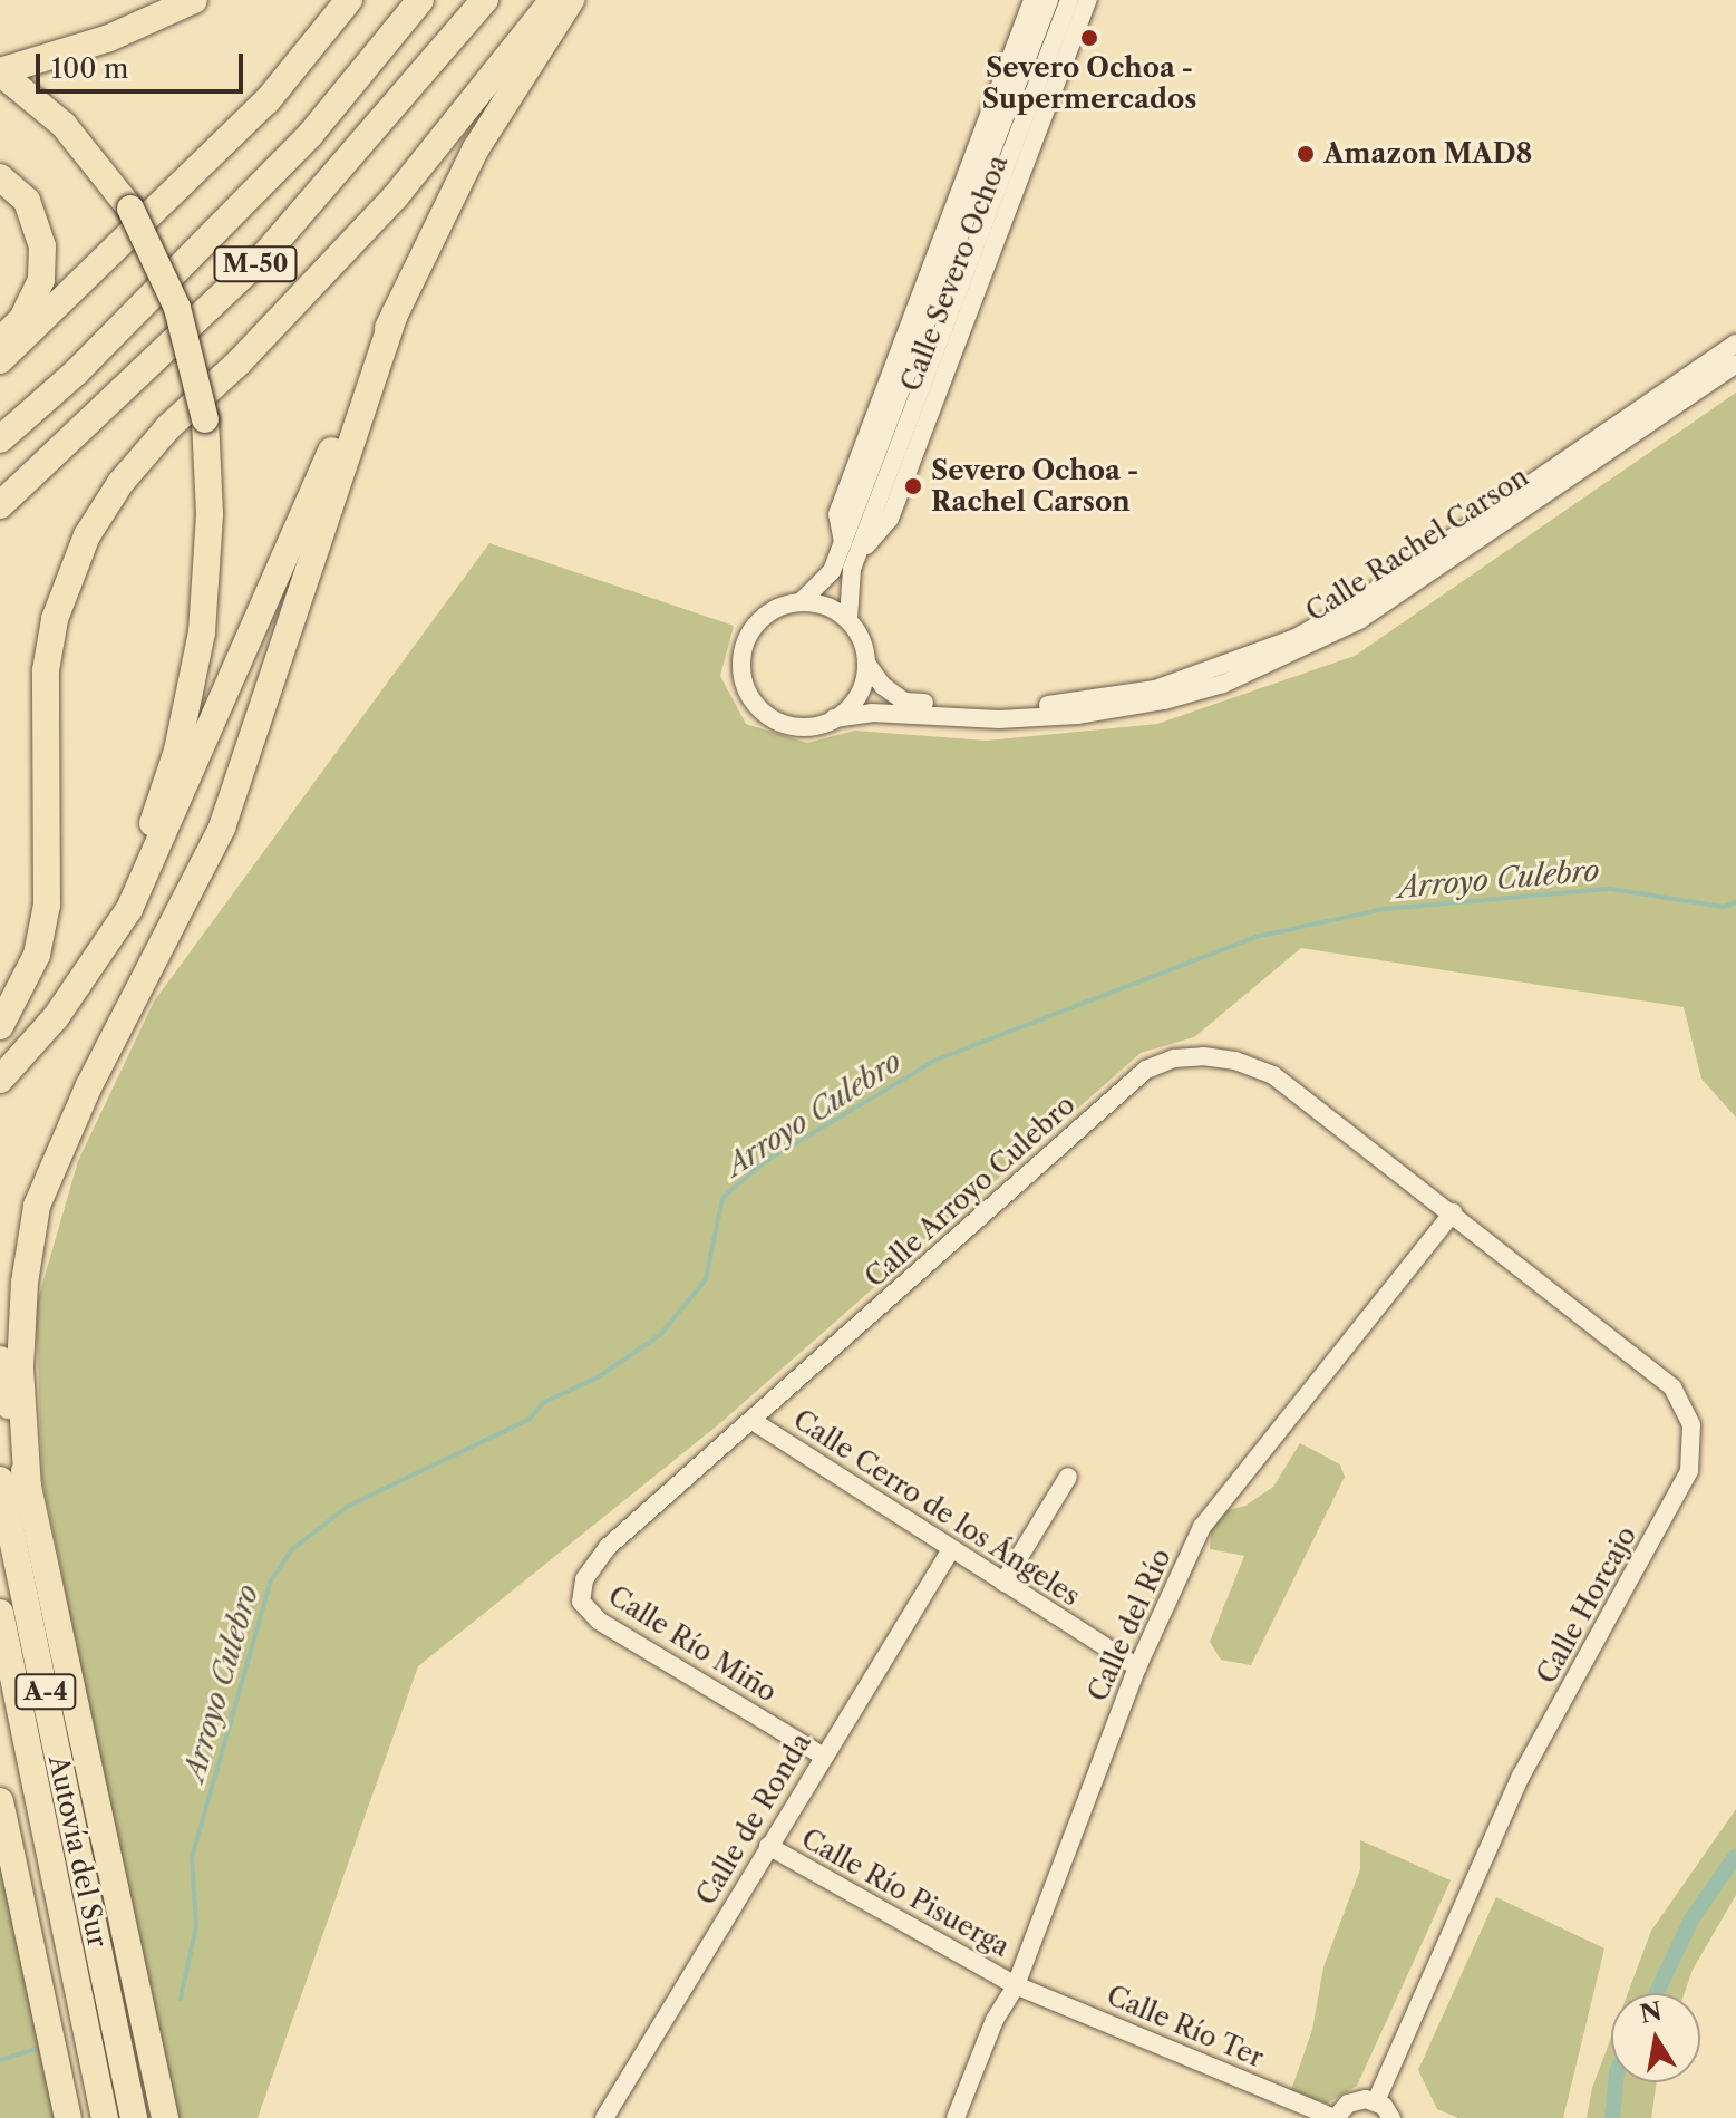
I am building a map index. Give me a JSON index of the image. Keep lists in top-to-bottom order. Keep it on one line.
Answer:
{"streets":{"highway":["M-50","A-4","Autovía del Sur"],"street":["Calle Severo Ochoa","Calle Rachel Carson","Calle Arroyo Culebro","Calle Cerro de los Ángeles","Calle Horcajo","Calle del Río","Calle Río Miño","Calle de Ronda","Calle Río Pisuerga","Calle Río Ter"]},"crossings":[["Calle Severo Ochoa","Calle Rachel Carson"],["Calle Arroyo Culebro","Calle Cerro de los Ángeles"],["Calle Arroyo Culebro","Calle Horcajo"],["Calle Arroyo Culebro","Calle del Río"],["Calle Arroyo Culebro","Calle Río Miño"],["Calle Cerro de los Ángeles","Calle del Río"],["Calle Cerro de los Ángeles","Calle de Ronda"],["Calle Horcajo","Calle del Río"],["Calle del Río","Calle Río Pisuerga"],["Calle del Río","Calle Río Ter"],["Calle Río Miño","Calle de Ronda"],["Calle de Ronda","Calle Río Pisuerga"],["Calle Río Pisuerga","Calle Río Ter"]],"water":["Arroyo Culebro"],"places":["Severo Ochoa - Supermercados","Amazon MAD8","Severo Ochoa - Rachel Carson"],"scale_bar":"100 m","north":"top"}
